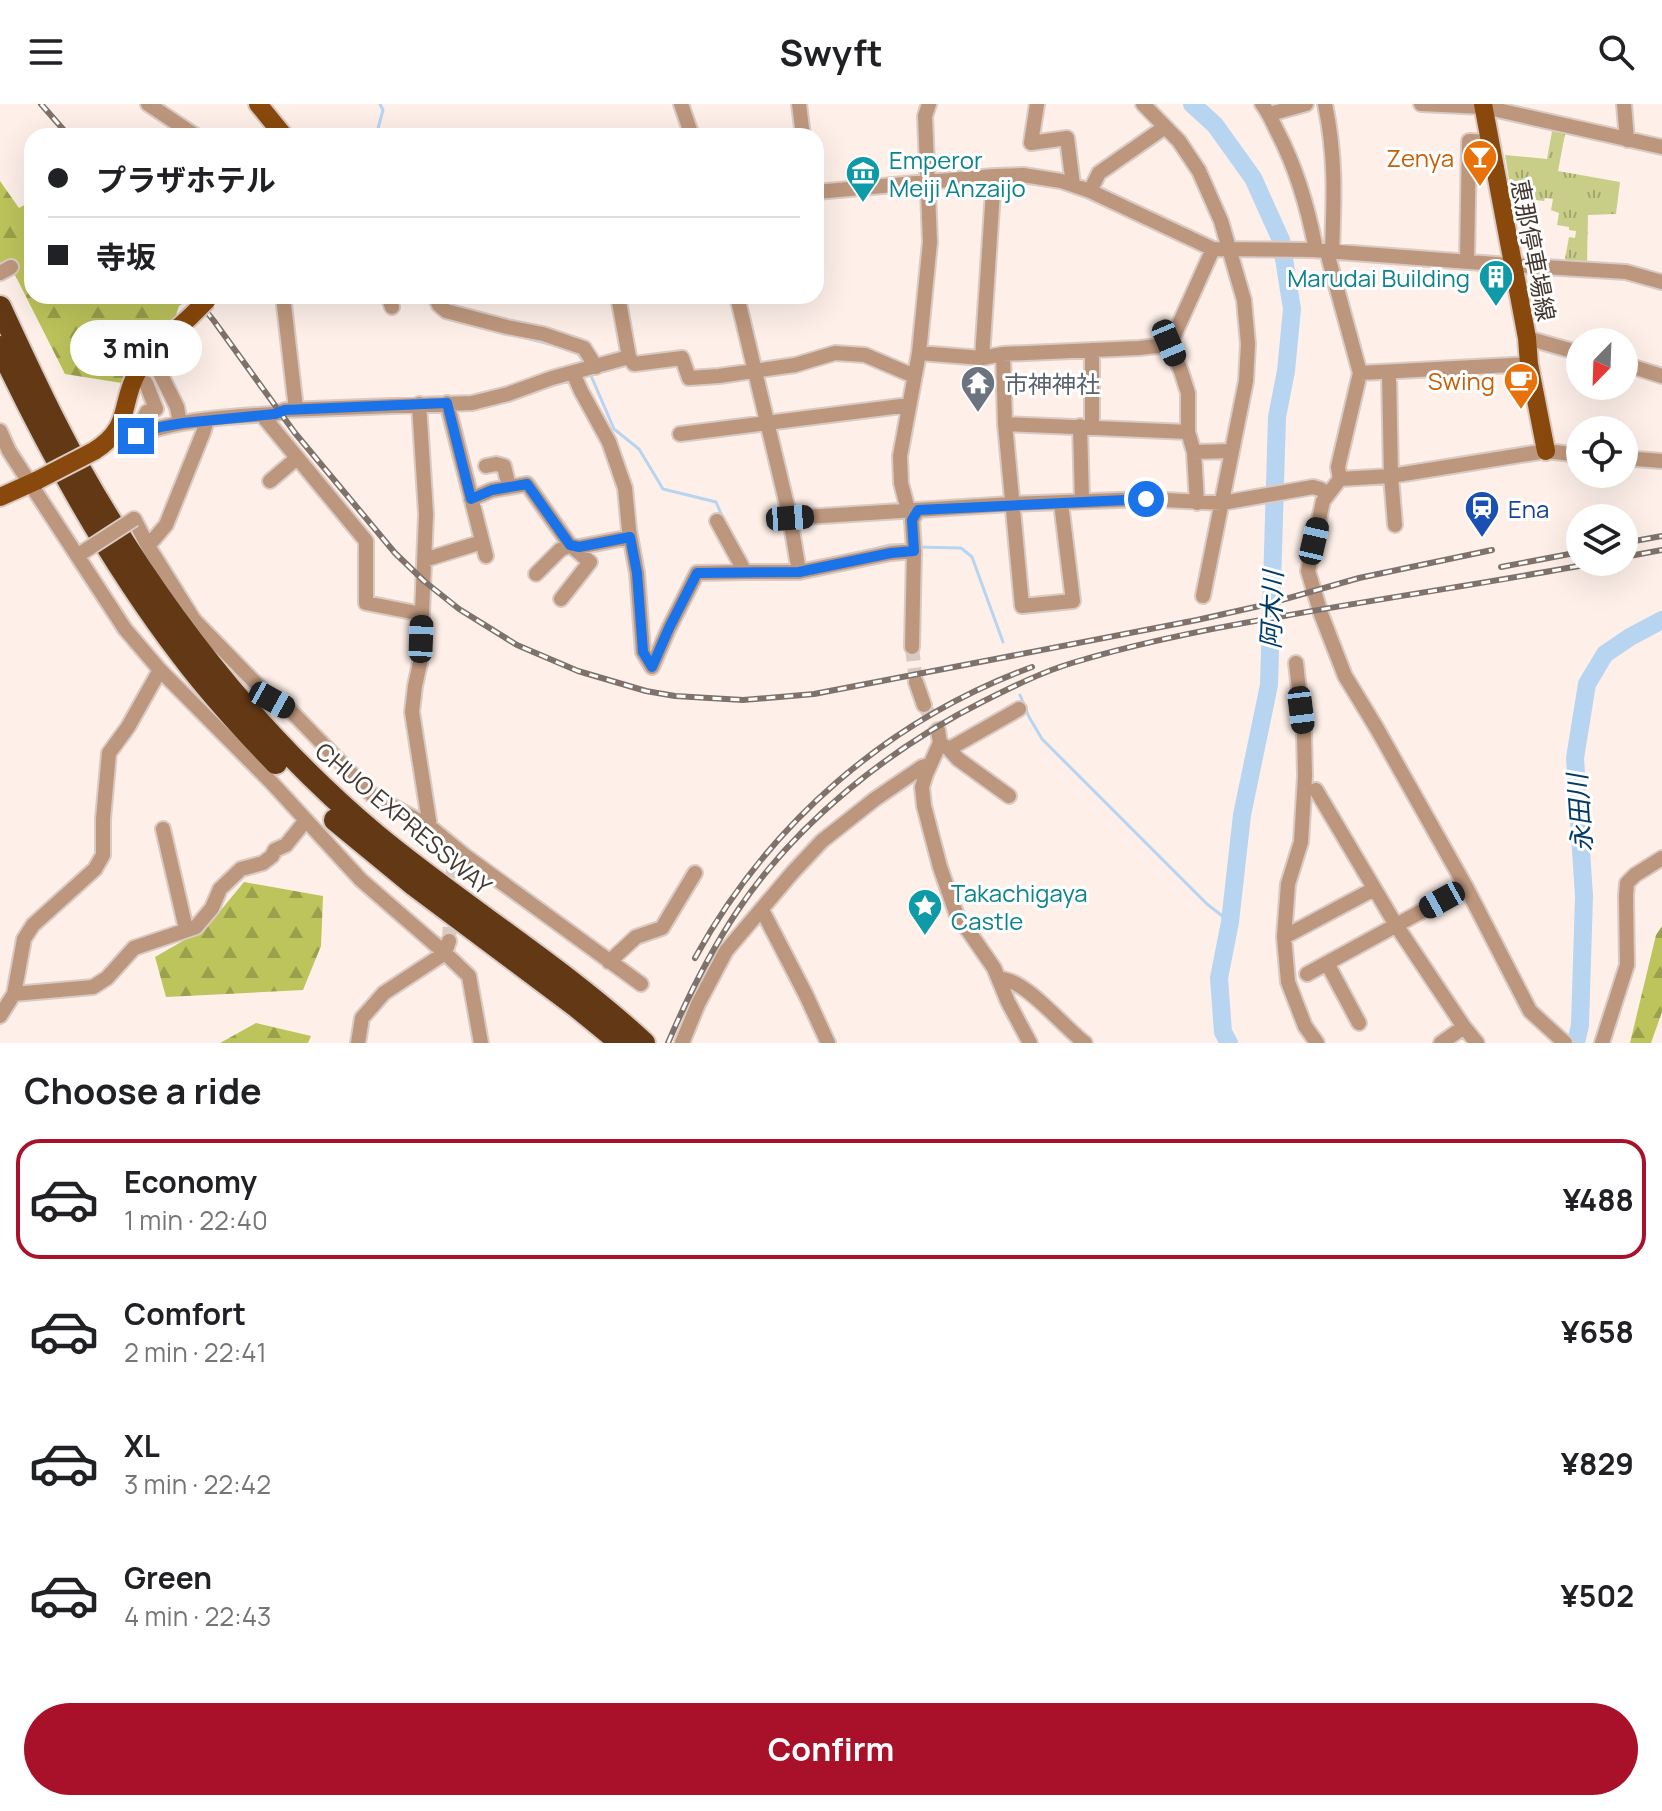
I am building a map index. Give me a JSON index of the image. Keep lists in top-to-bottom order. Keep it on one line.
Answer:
{"streets":{"highway":["CHUO EXPRESSWAY"],"main road":["恵那停車場線"]},"water":["阿木川","永田川"],"places":{"bar":["Zenya"],"museum":["Emperor Meiji Anzaijo"],"building":["Marudai Building"],"cafe":["Swing"],"temple":["市神神社"],"station":["Ena"],"place":["Takachigaya Castle"]},"north":"bottom left","page":{"header":"Swyft","banner":["プラザホテル","寺坂"],"bubble":"3 min","heading":"Choose a ride","list":[{"name":"Economy","note":"1 min · 22:40","value":"¥488"},{"name":"Comfort","note":"2 min · 22:41","value":"¥658"},{"name":"XL","note":"3 min · 22:42","value":"¥829"},{"name":"Green","note":"4 min · 22:43","value":"¥502"}],"buttons":"Confirm"}}
